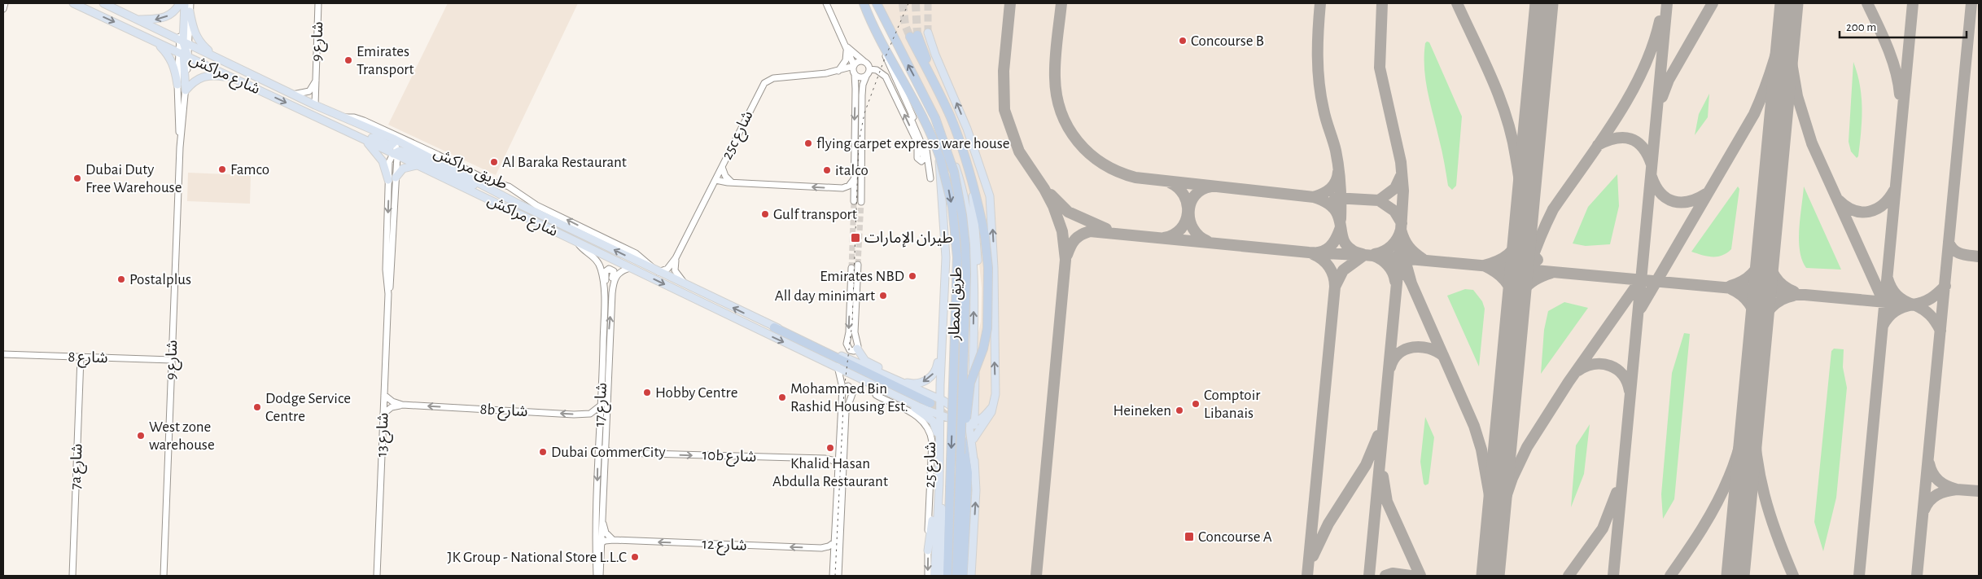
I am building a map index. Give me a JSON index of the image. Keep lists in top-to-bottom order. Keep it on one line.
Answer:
{"streets":{"highway":["طريق المطار"],"main road":["شارع مراكش"],"street":["شارع 9","25c شارع","طريق مراكش","شارع 8","شارع 17","8b شارع","شارع 13","10b شارع","شارع 25","7a شارع","شارع 12"]},"crossings":[["شارع 9","شارع مراكش"],["شارع 9","شارع 8"],["شارع مراكش","25c شارع"],["شارع مراكش","طريق مراكش"],["شارع مراكش","شارع 17"],["شارع مراكش","شارع 13"],["شارع مراكش","شارع 25"],["25c شارع","طريق مراكش"],["شارع 8","7a شارع"],["شارع 17","8b شارع"],["شارع 17","10b شارع"],["شارع 17","شارع 12"],["8b شارع","شارع 13"]],"one_way":["طريق مراكش","8b شارع","10b شارع","شارع 12"],"places":{"other":["Concourse B","Emirates Transport","flying carpet express ware house","Al Baraka Restaurant","Famco","italco","Dubai Duty Free Warehouse","Gulf transport","Emirates NBD","Postalplus","All day minimart","Hobby Centre","Mohammed Bin Rashid Housing Est.","Comptoir Libanais","Dodge Service Centre","Heineken","West zone warehouse","Khalid Hasan Abdulla Restaurant","Dubai CommerCity","JK Group - National Store L.L.C"],"transit":["طيران الإمارات","Concourse A"]},"scale_bar":"200 m"}
